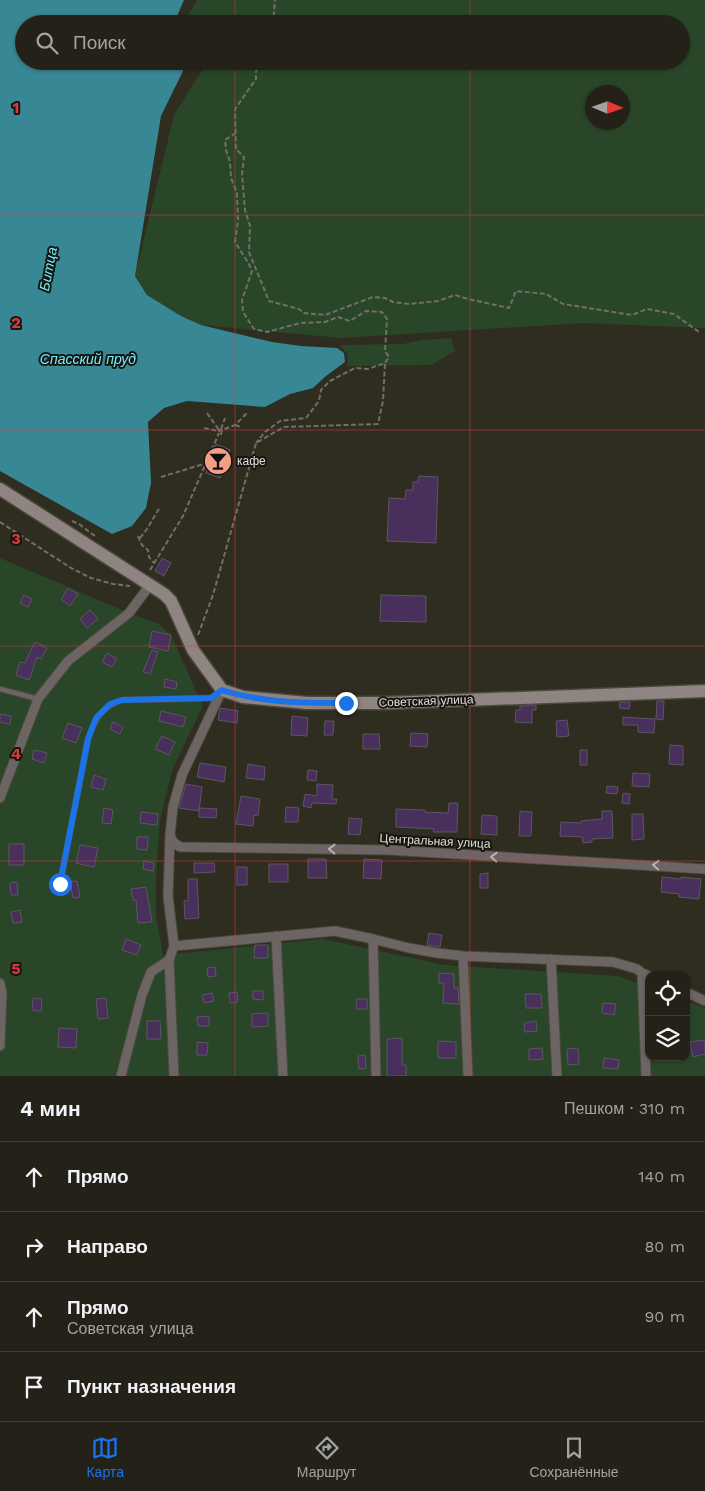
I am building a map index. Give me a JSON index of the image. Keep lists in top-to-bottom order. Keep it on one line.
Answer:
{"streets":{"street":["Советская улица","Центральная улица"]},"one_way":["Центральная улица"],"water":["Битца","Спасский пруд"],"places":{"bar":["кафе"]},"north":"right","page":{"search":"Поиск","heading":["4 мин","Пешком · 310 m"],"list":[["Прямо","140 m"],["Направо","80 m"],["Прямо","Советская улица","90 m"],"Пункт назначения"],"nav":["Карта","Маршрут","Сохранённые"]},"grid":{"rows":["1","2","3","4","5"]}}
